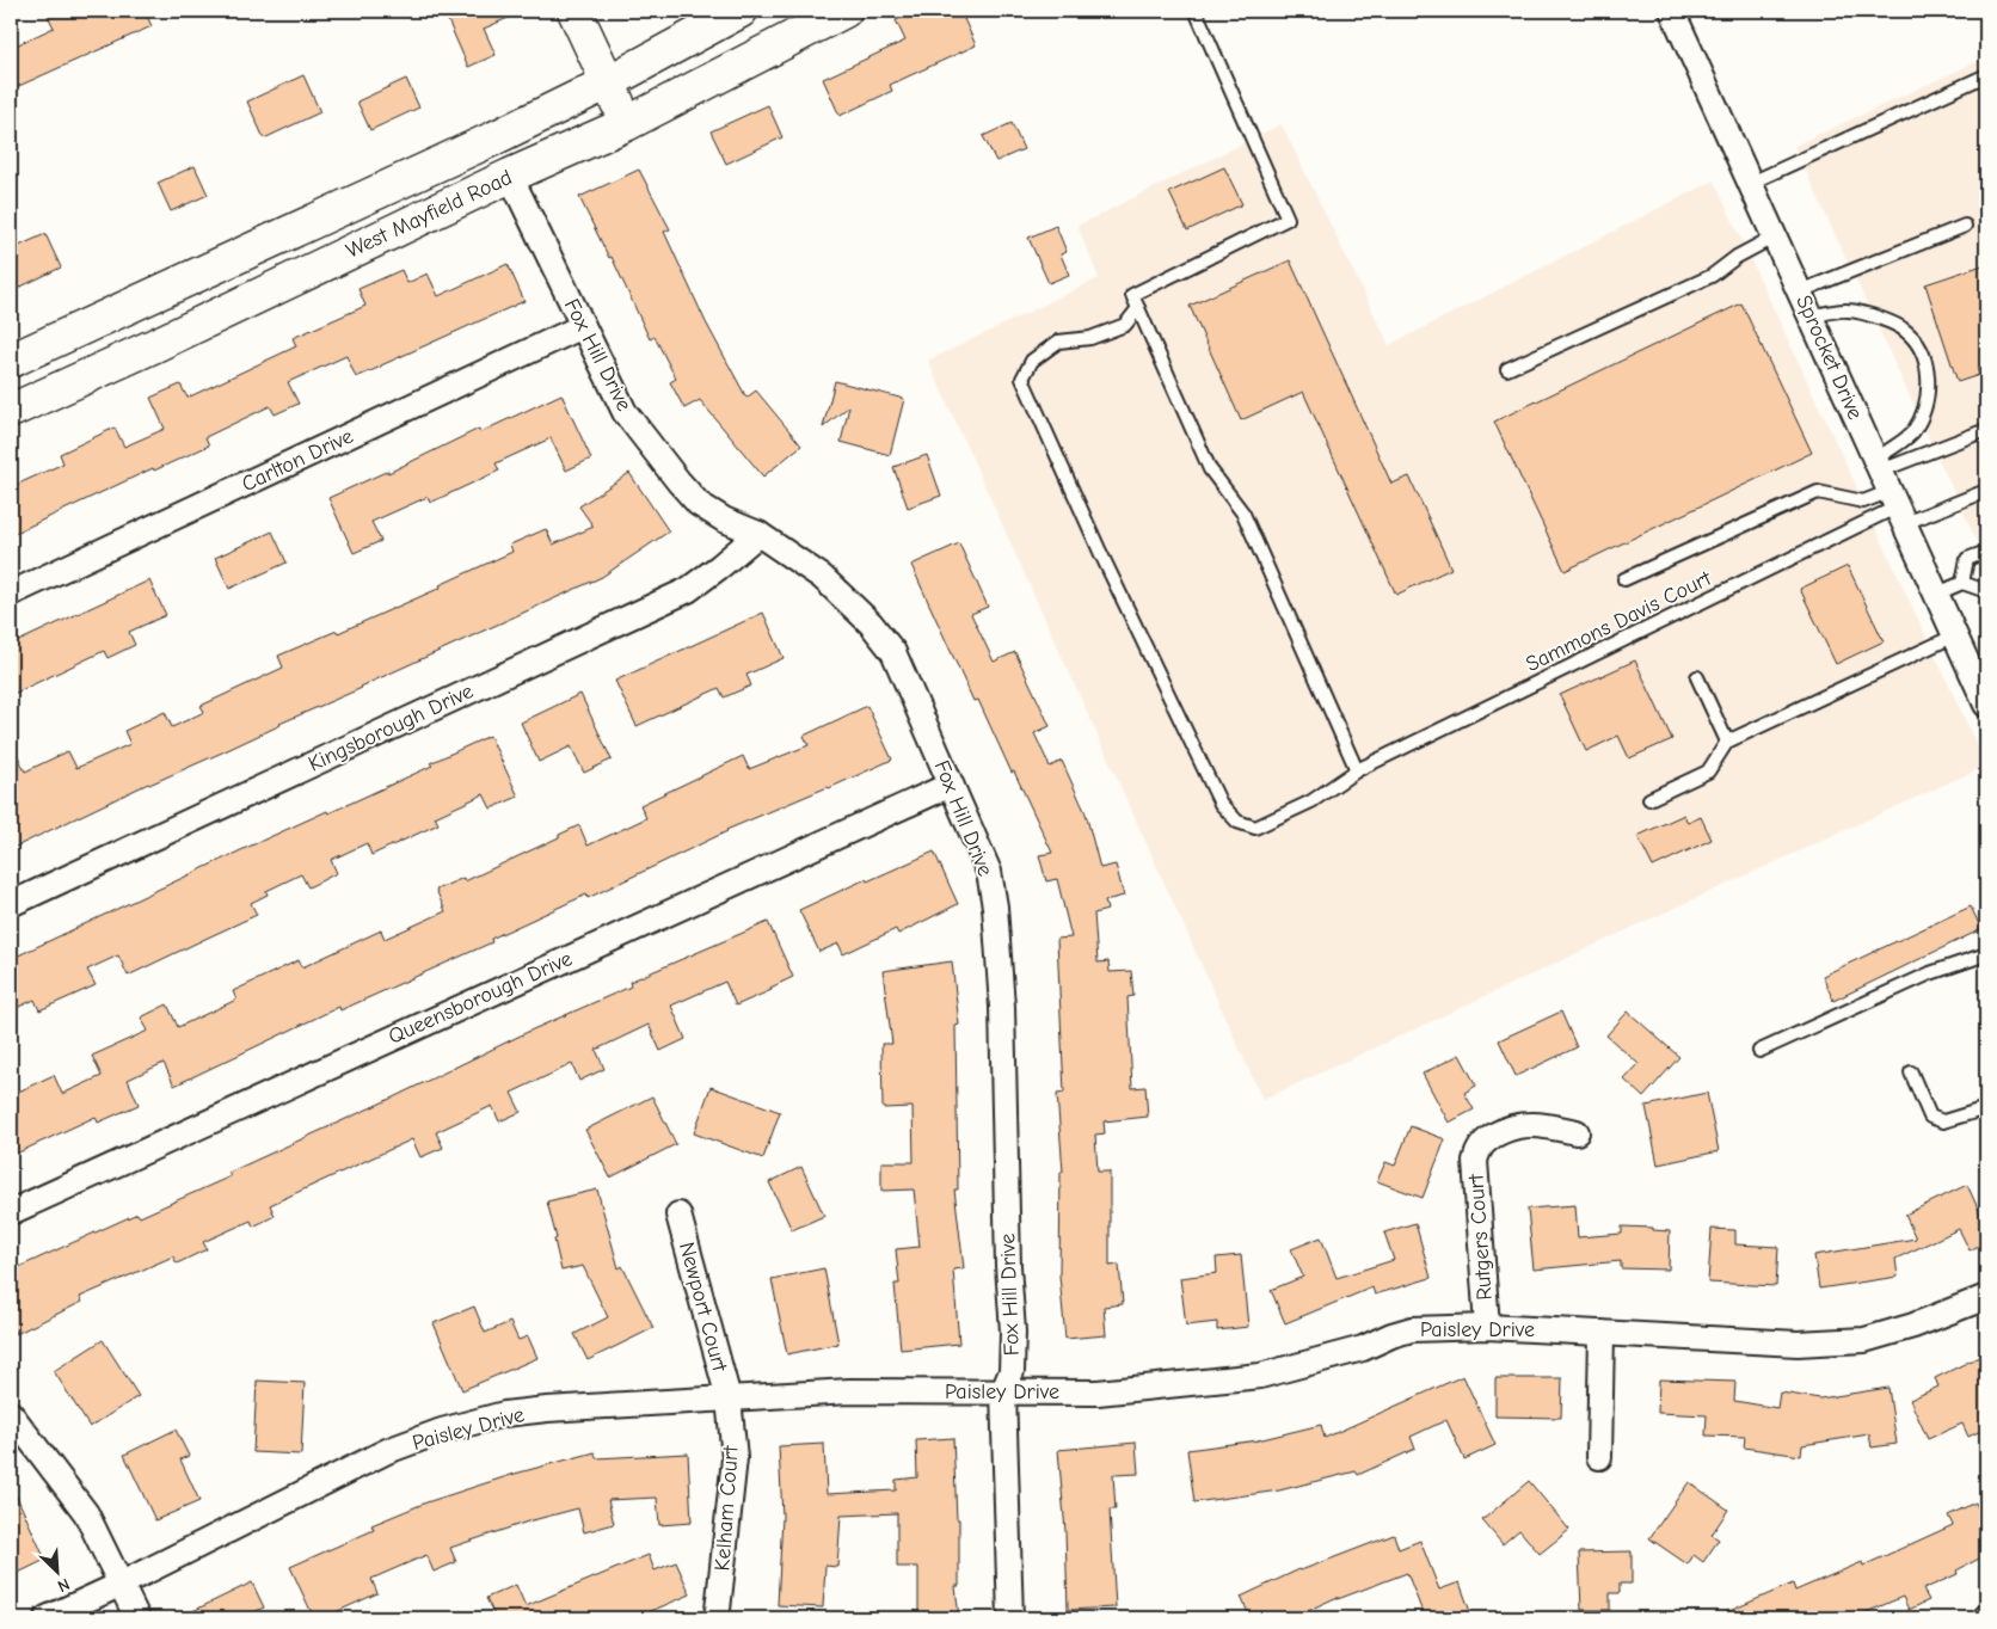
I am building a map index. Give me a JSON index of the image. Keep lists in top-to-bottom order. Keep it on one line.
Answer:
{"streets":{"main road":["West Mayfield Road"],"street":["Fox Hill Drive","Sprocket Drive","Carlton Drive","Kingsborough Drive","Queensborough Drive","Rutgers Court","Newport Court","Paisley Drive","Kelham Court"],"lane":["Sammons Davis Court"]},"crossings":[["West Mayfield Road","Fox Hill Drive"],["Fox Hill Drive","Carlton Drive"],["Fox Hill Drive","Kingsborough Drive"],["Fox Hill Drive","Queensborough Drive"],["Fox Hill Drive","Paisley Drive"],["Sprocket Drive","Sammons Davis Court"],["Rutgers Court","Paisley Drive"],["Newport Court","Paisley Drive"],["Newport Court","Kelham Court"],["Paisley Drive","Kelham Court"]],"north":"bottom right"}
